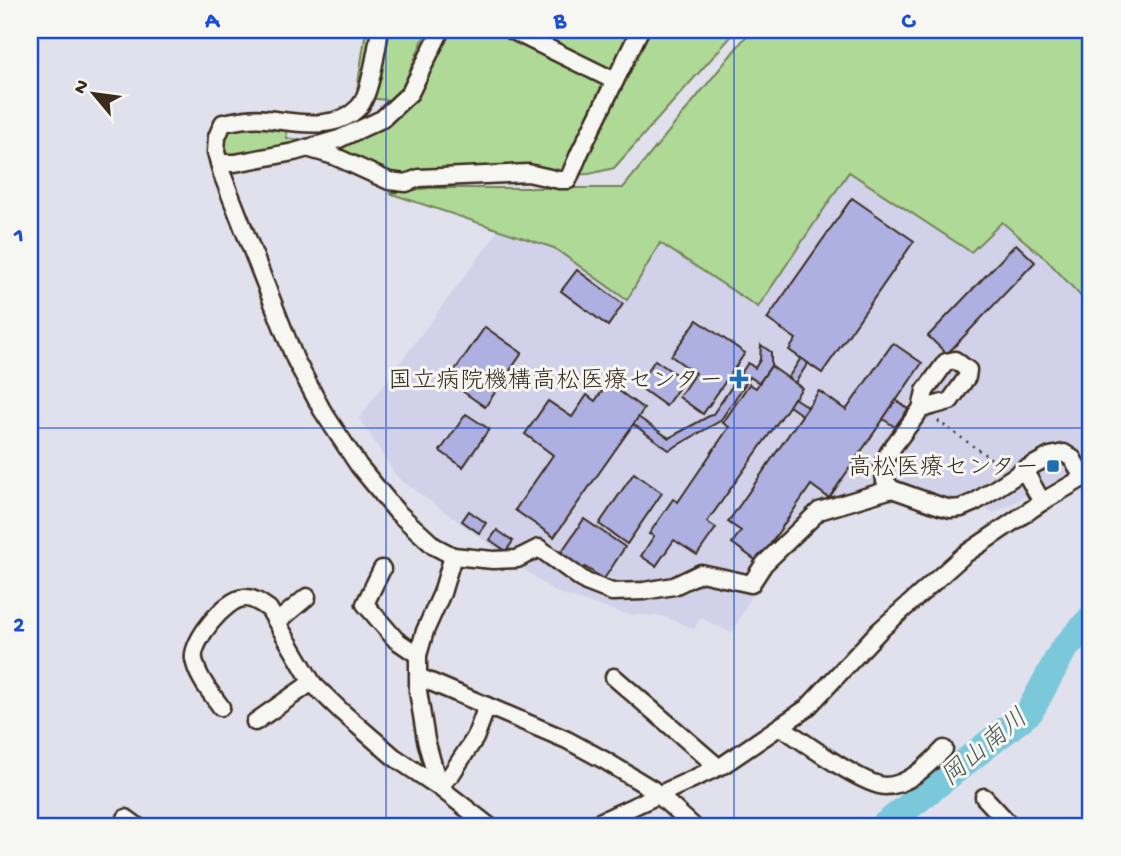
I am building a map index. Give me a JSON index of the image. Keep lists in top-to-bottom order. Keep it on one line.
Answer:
{"water":["岡山南川"],"places":{"health":["国立病院機構高松医療センター"],"transit":["高松医療センター"]},"north":"top left","grid":{"columns":["A","B","C"],"rows":["1","2"]}}
